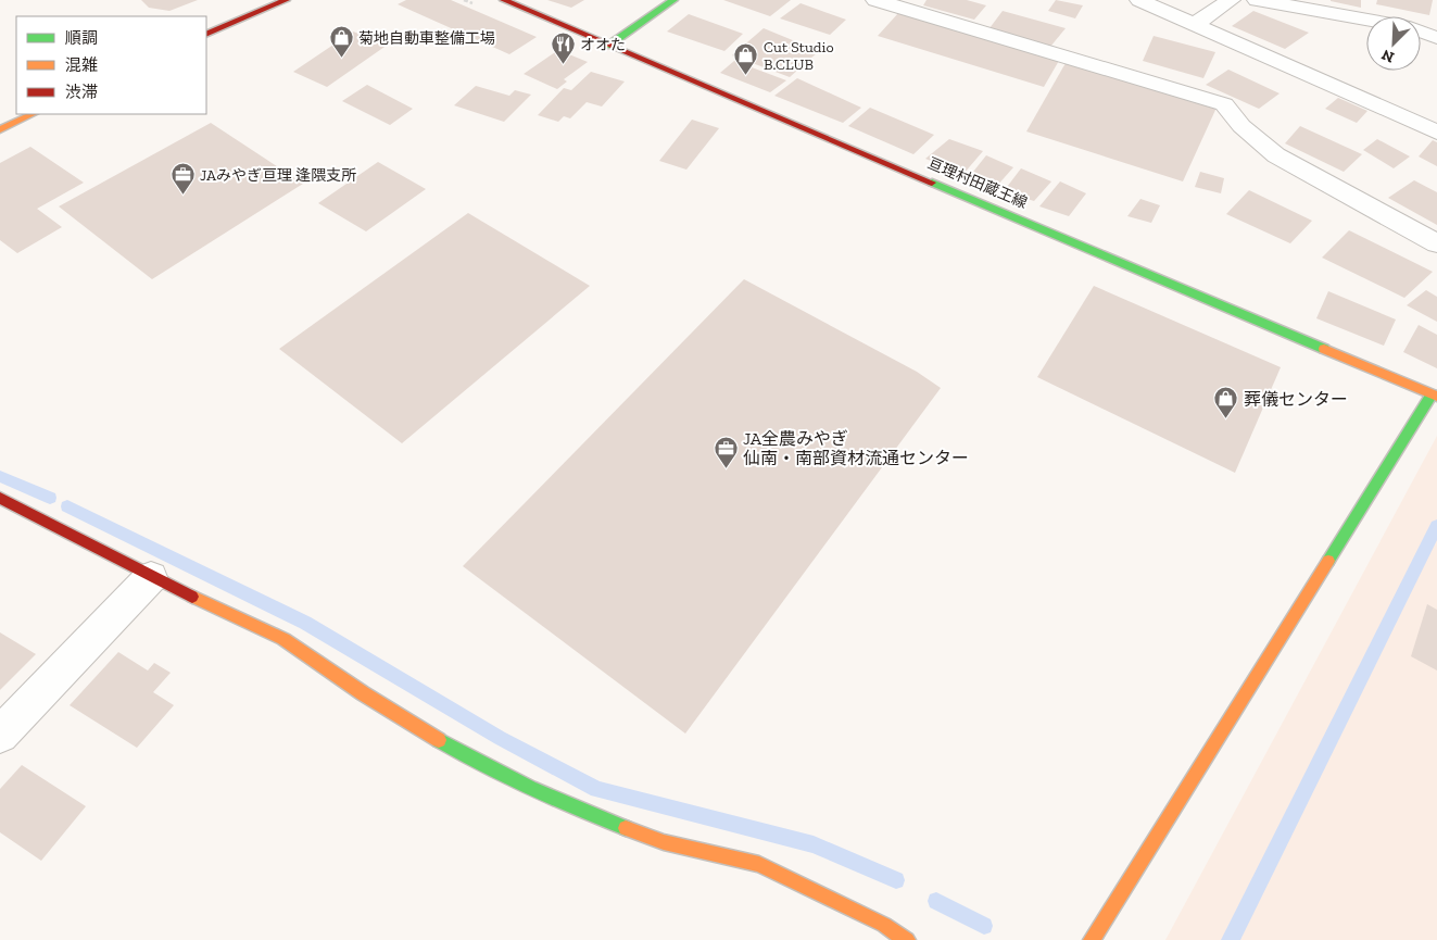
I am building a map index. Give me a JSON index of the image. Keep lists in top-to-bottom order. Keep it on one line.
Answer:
{"streets":{"street":["亘理村田蔵王線"]},"places":{"shop":["菊地自動車整備工場","Cut Studio B.CLUB","葬儀センター"],"restaurant":["オオた"],"office":["JAみやぎ亘理 逢隈支所","JA全農みやぎ 仙南・南部資材流通センター"]},"legend":["順調","混雑","渋滞"],"north":"bottom left"}
